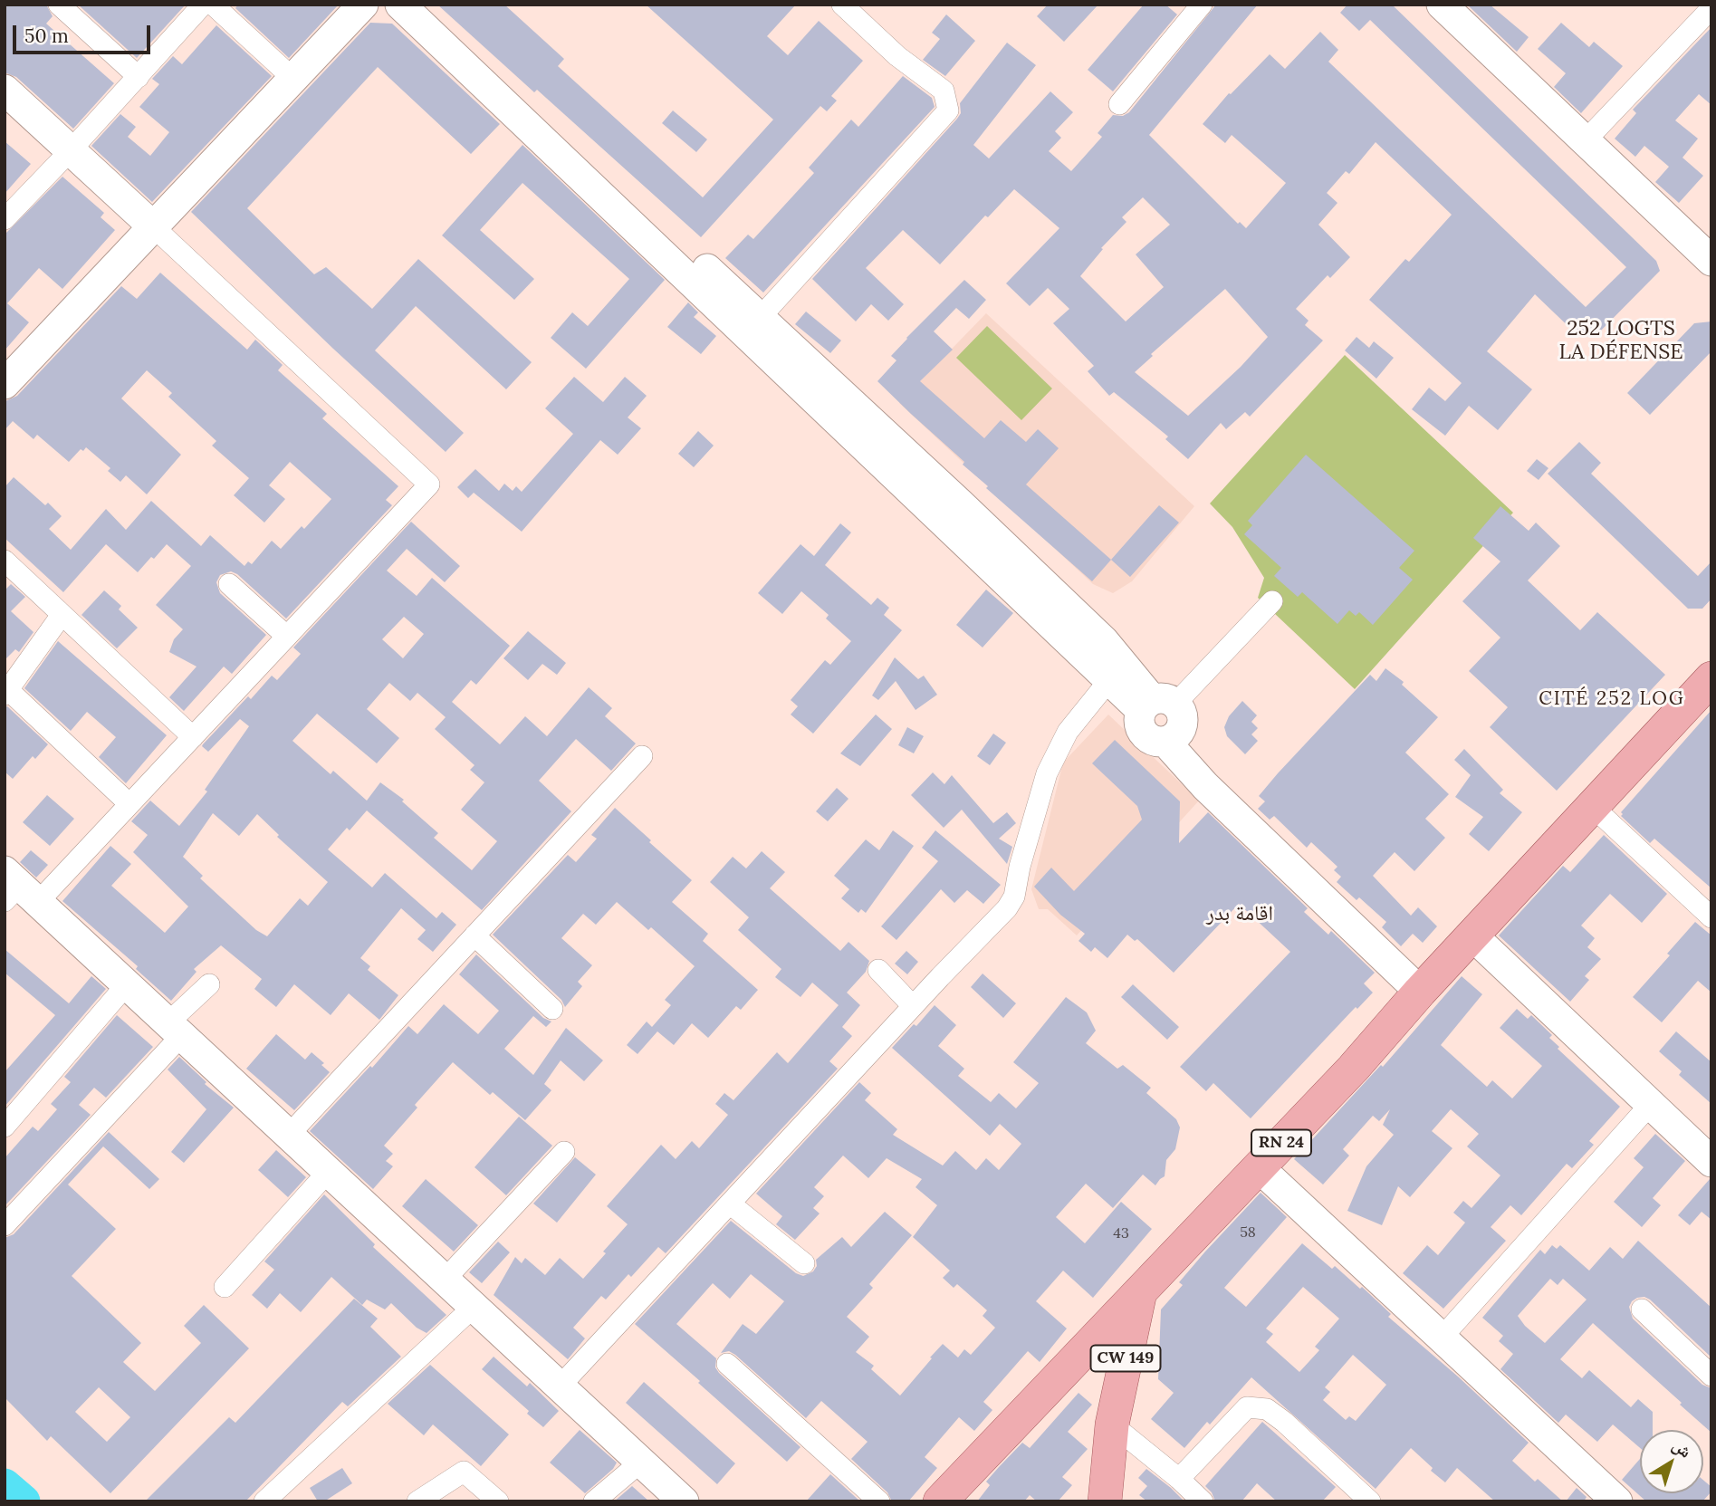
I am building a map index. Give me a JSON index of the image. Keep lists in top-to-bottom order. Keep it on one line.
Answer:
{"streets":{"main road":["RN 24","CW 149"]},"crossings":[["RN 24","CW 149"]],"districts":["252 LOGTS LA DÉFENSE","CITÉ 252 LOG","اقامة بدر"],"house_numbers":["58","43"],"scale_bar":"50 m","north":"top right"}
